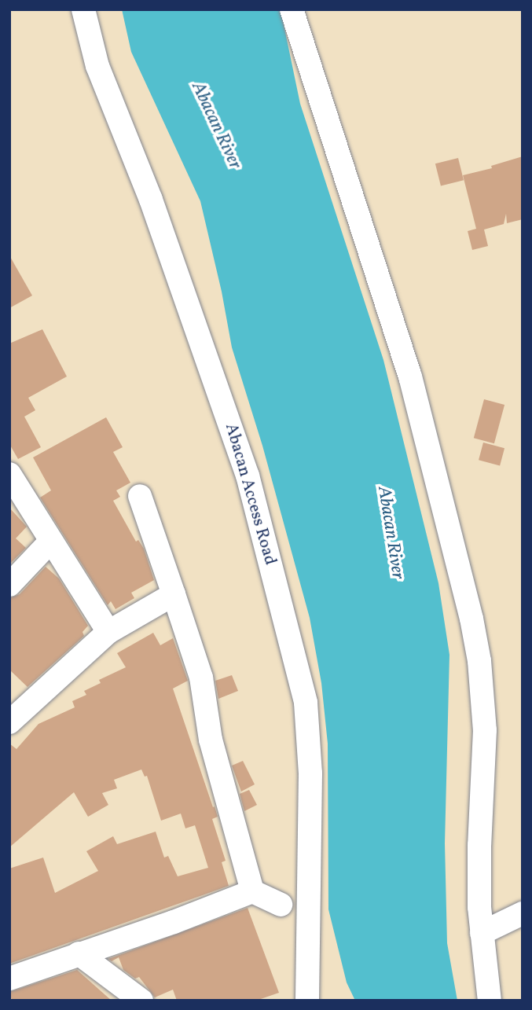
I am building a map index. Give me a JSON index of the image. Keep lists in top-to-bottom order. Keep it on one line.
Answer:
{"streets":{"street":["Abacan Access Road"]},"water":["Abacan River"]}
